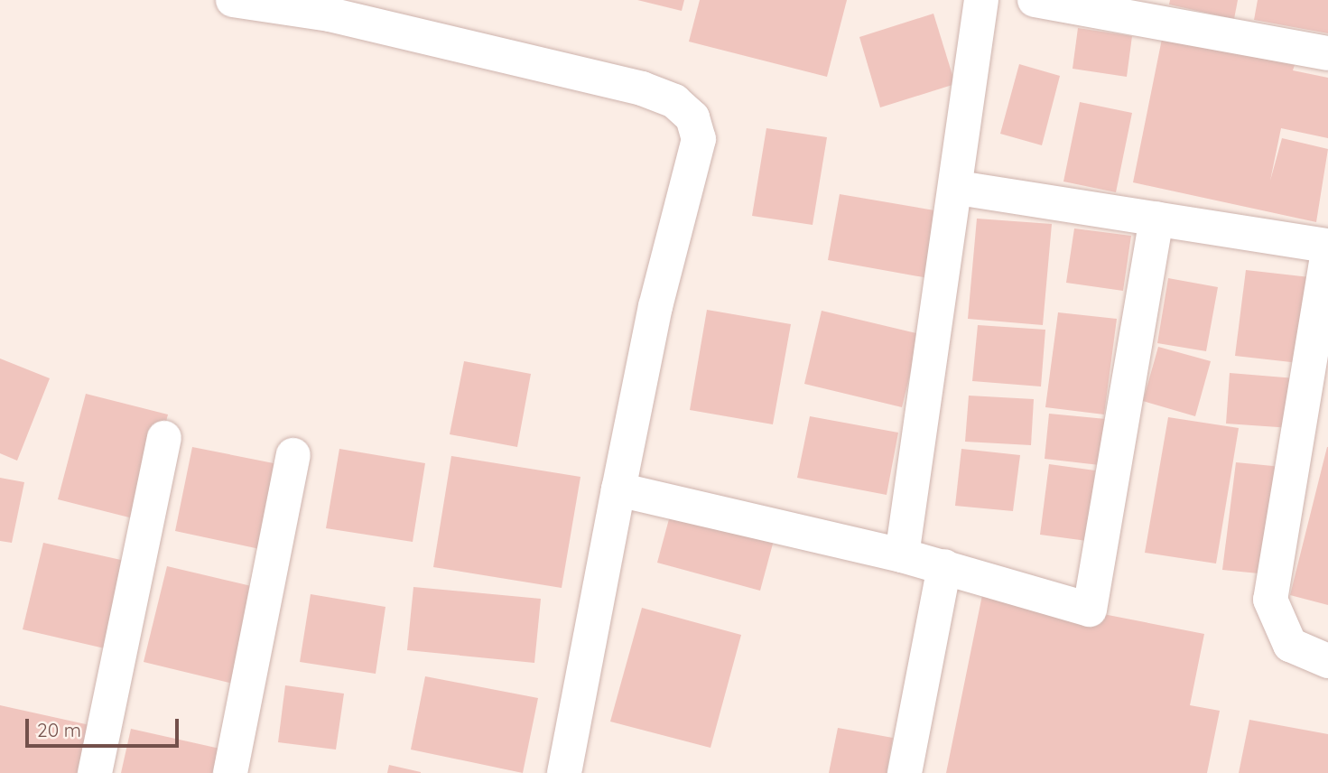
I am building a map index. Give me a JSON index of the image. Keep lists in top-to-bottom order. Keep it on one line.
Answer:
{"scale_bar":"20 m"}
